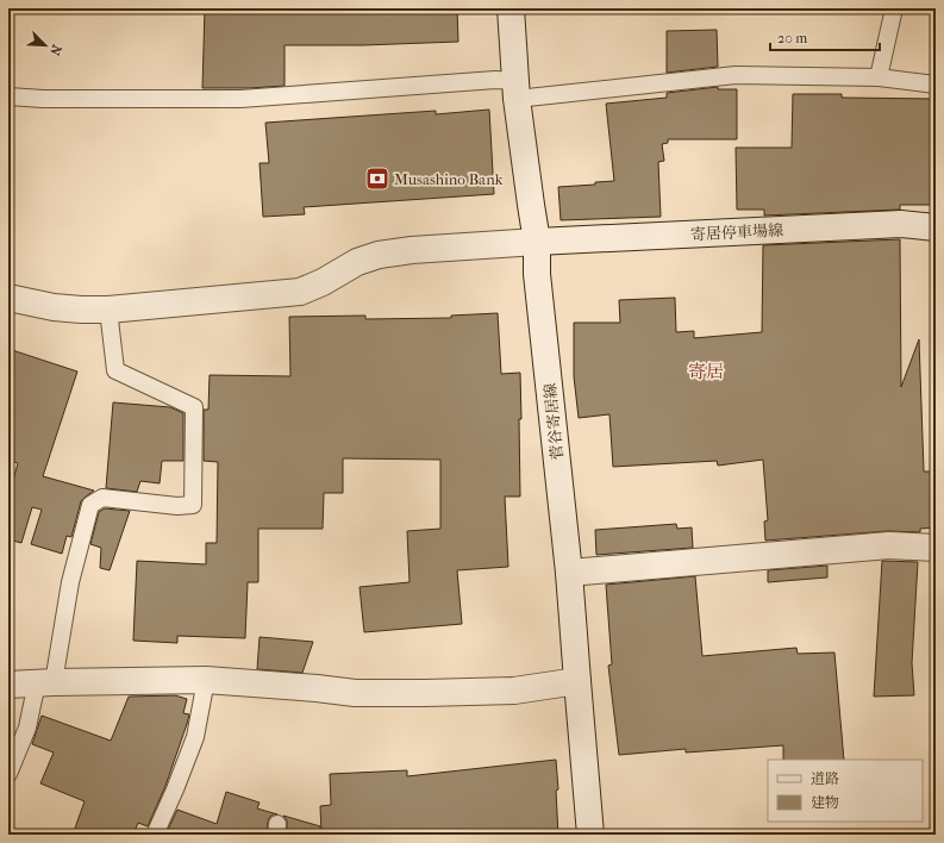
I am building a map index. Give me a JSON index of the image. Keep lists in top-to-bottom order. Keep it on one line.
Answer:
{"streets":{"street":["寄居停車場線","菅谷寄居線"]},"crossings":[["寄居停車場線","菅谷寄居線"]],"districts":["寄居"],"places":{"bank":["Musashino Bank"]},"legend":["道路","建物"],"scale_bar":"20 m","north":"bottom right"}
